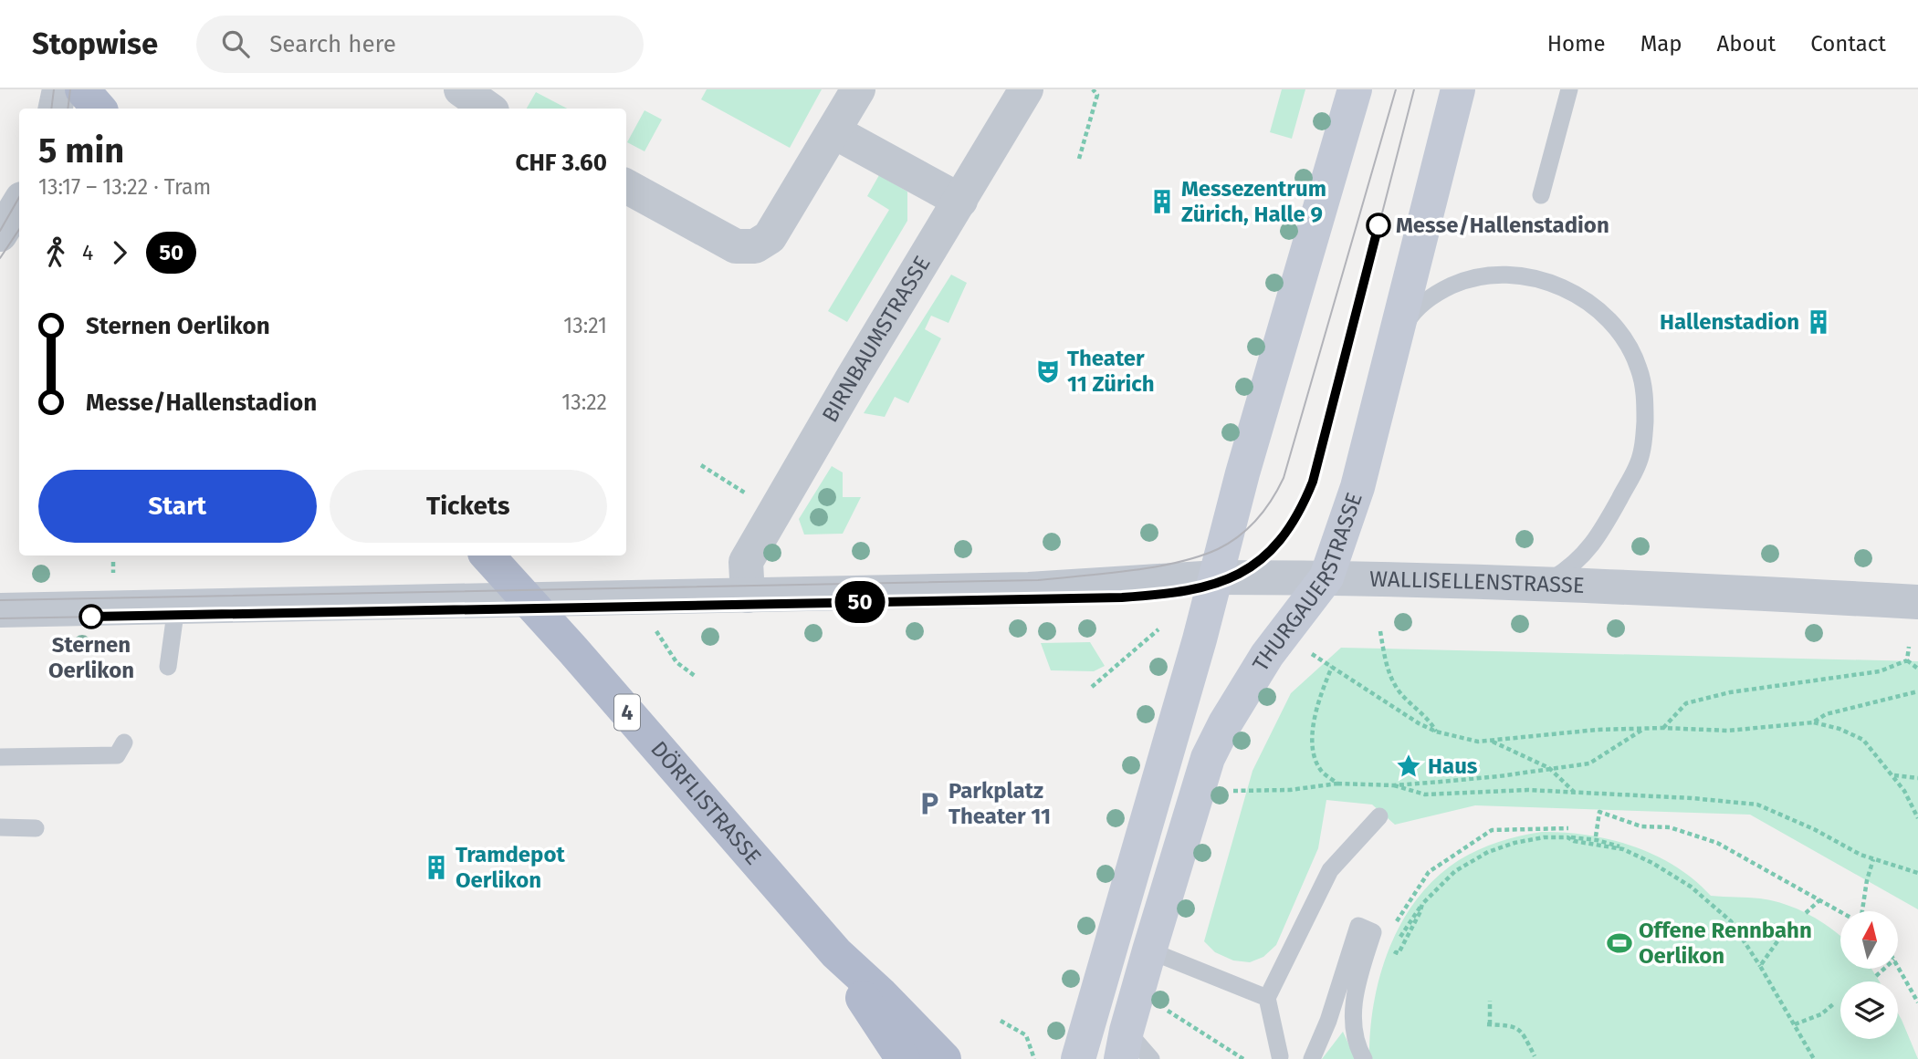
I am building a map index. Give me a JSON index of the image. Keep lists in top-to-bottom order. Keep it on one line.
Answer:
{"streets":{"main road":["THURGAUERSTRASSE","4","DÖRFLISTRASSE"],"street":["BIRNBAUMSTRASSE","WALLISELLENSTRASSE"]},"crossings":[["BIRNBAUMSTRASSE","WALLISELLENSTRASSE"],["THURGAUERSTRASSE","WALLISELLENSTRASSE"],["WALLISELLENSTRASSE","DÖRFLISTRASSE"]],"places":{"building":["Messezentrum Zürich, Halle 9","Hallenstadion","Tramdepot Oerlikon"],"other":["Messe/Hallenstadion","Sternen Oerlikon"],"theatre":["Theater 11 Zürich"],"place":["Haus"],"parking":["Parkplatz Theater 11"],"sports":["Offene Rennbahn Oerlikon"]},"lines":["tram line 50"],"north":"top","page":{"header":"Stopwise","search":"Search here","nav":["Home","Map","About","Contact"],"on_map":"50","heading":["5 min","13:17 – 13:22 · Tram","CHF 3.60"],"legs":["4","50"],"list":[{"name":"Sternen Oerlikon","value":"13:21"},{"name":"Messe/Hallenstadion","value":"13:22"}],"buttons":["Start","Tickets"]}}
